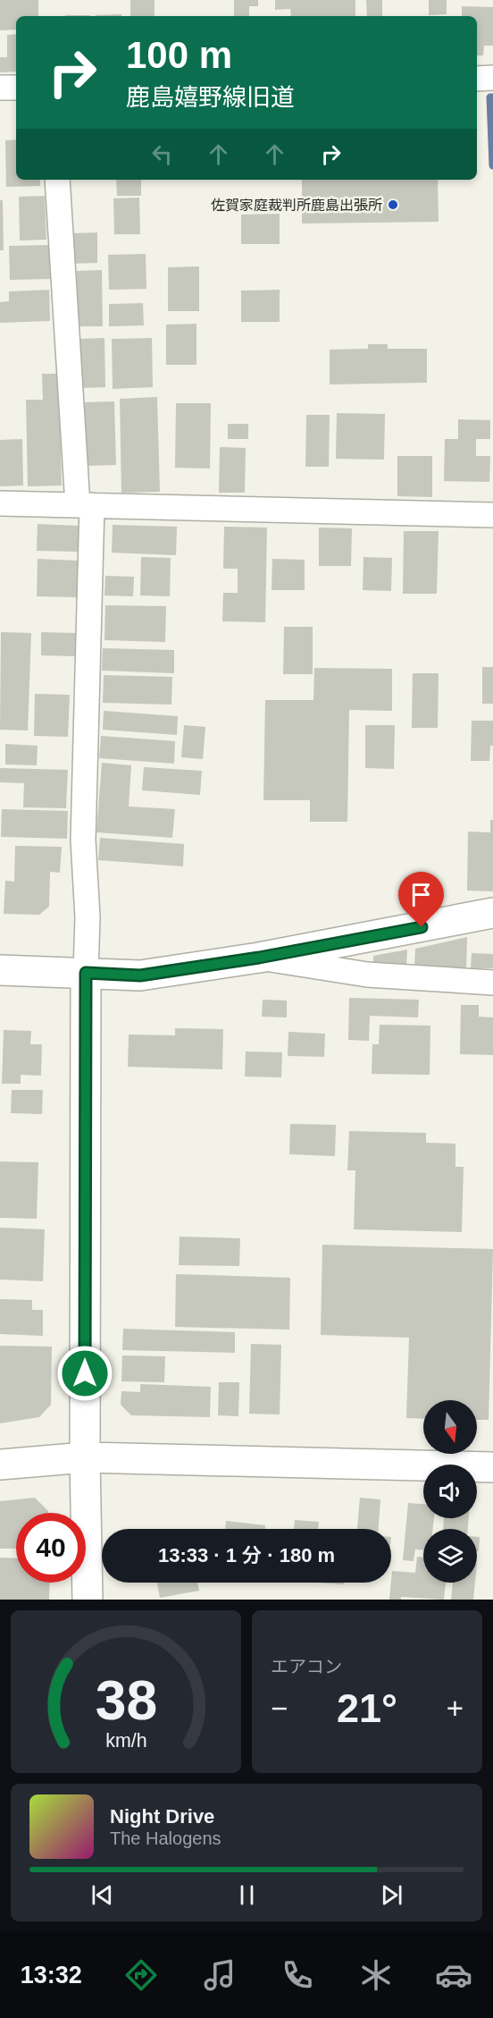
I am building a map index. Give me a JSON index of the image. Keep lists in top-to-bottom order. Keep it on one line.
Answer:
{"places":["佐賀家庭裁判所鹿島出張所"],"north":"bottom","page":{"turn":["100 m","鹿島嬉野線旧道"],"limit":"40","trip":"13:33 · 1 分 · 180 m","tile":"エアコン","heat":["−","21°","+"],"song":["Night Drive","The Halogens"],"tabs":"13:32","gauge":["38","km/h"]}}
